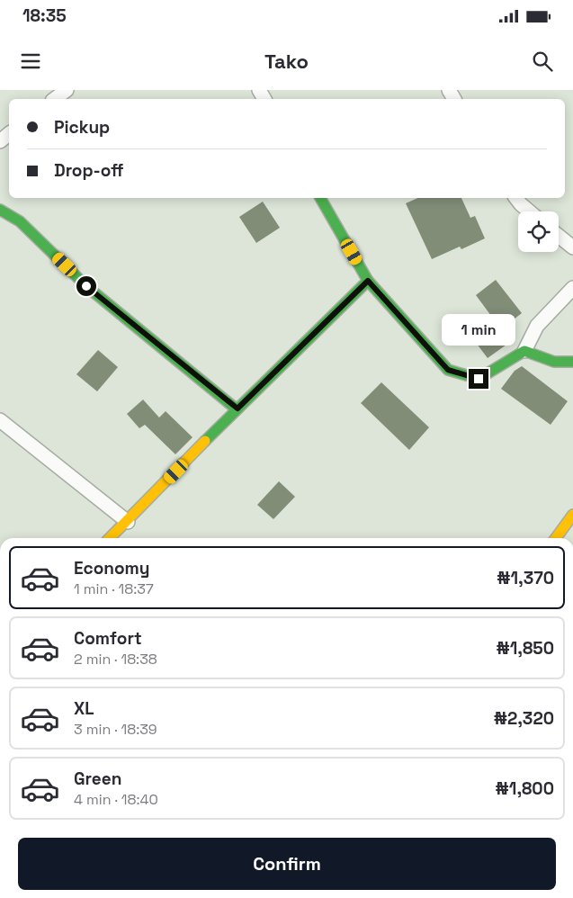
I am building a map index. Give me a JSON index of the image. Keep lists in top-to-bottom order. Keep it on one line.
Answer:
{"page":{"status":"18:35","header":"Tako","banner":["Pickup","Drop-off"],"bubble":"1 min","list":[{"name":"Economy","note":"1 min · 18:37","value":"₦1,370"},{"name":"Comfort","note":"2 min · 18:38","value":"₦1,850"},{"name":"XL","note":"3 min · 18:39","value":"₦2,320"},{"name":"Green","note":"4 min · 18:40","value":"₦1,800"}],"buttons":"Confirm"}}
